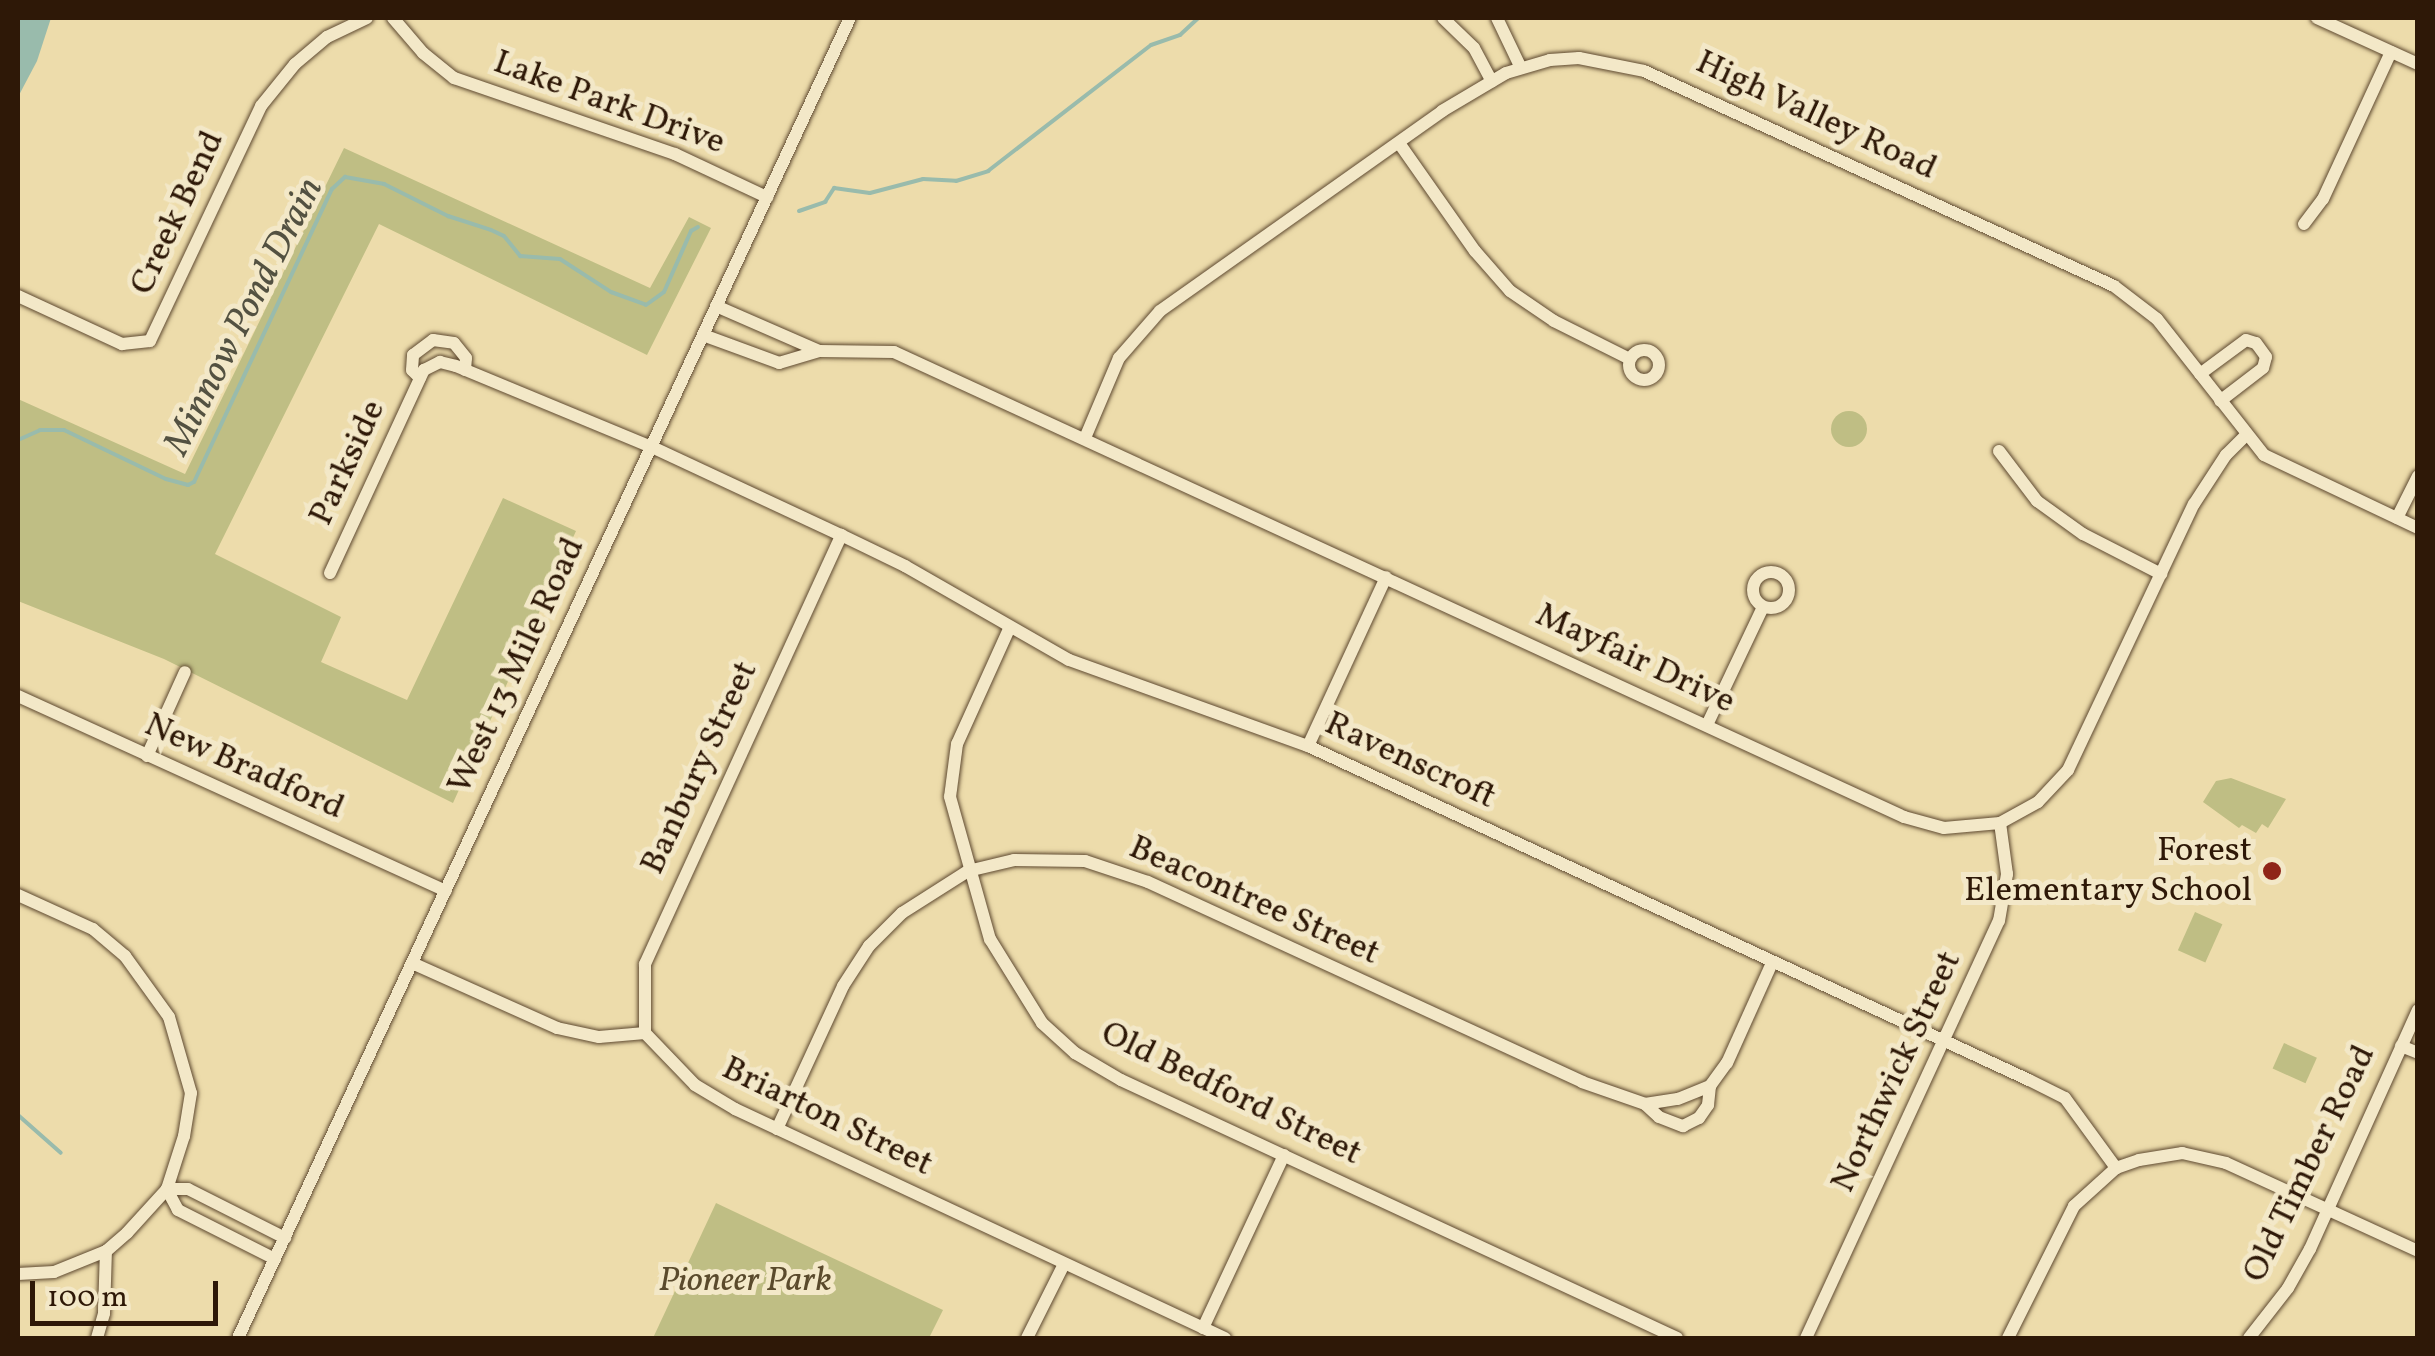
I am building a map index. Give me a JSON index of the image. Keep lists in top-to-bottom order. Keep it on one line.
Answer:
{"streets":{"street":["Lake Park Drive","High Valley Road","Creek Bend","Parkside","Mayfair Drive","West 13 Mile Road","Ravenscroft","New Bradford","Banbury Street","Beacontree Street","Northwick Street","Old Bedford Street","Briarton Street","Old Timber Road"]},"crossings":[["Lake Park Drive","West 13 Mile Road"],["High Valley Road","Mayfair Drive"],["Parkside","West 13 Mile Road"],["Parkside","Ravenscroft"],["Mayfair Drive","West 13 Mile Road"],["Mayfair Drive","Northwick Street"],["West 13 Mile Road","Ravenscroft"],["West 13 Mile Road","New Bradford"],["Ravenscroft","Banbury Street"],["Ravenscroft","Beacontree Street"],["Ravenscroft","Northwick Street"],["Ravenscroft","Old Bedford Street"],["Banbury Street","Briarton Street"],["Beacontree Street","Old Bedford Street"],["Beacontree Street","Briarton Street"]],"water":["Minnow Pond Drain"],"parks":["Pioneer Park"],"places":["Forest Elementary School"],"scale_bar":"100 m"}
